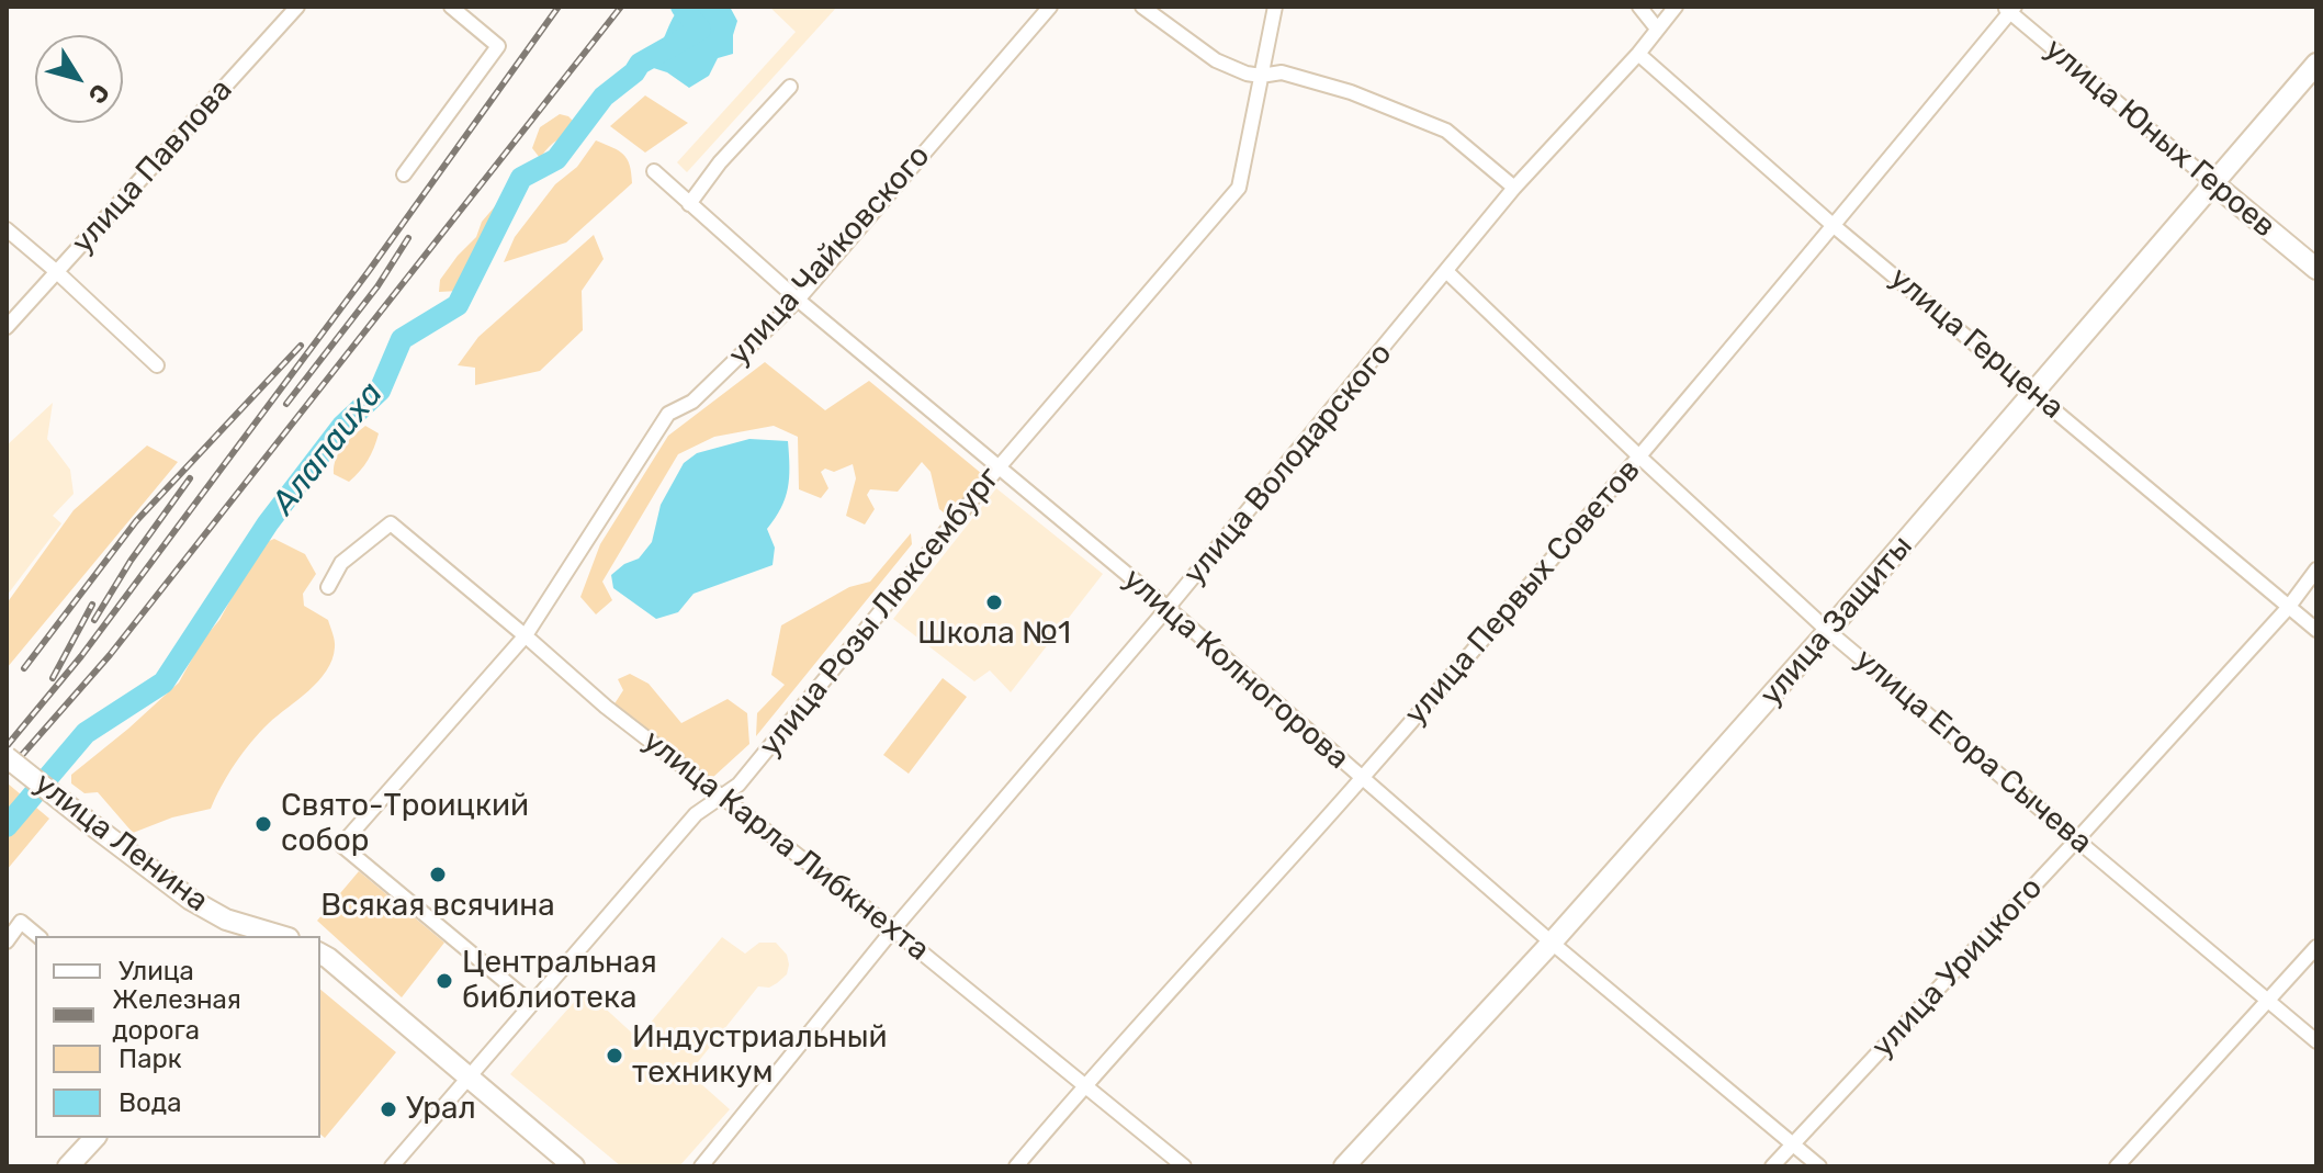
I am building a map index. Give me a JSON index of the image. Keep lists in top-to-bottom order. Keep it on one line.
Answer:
{"streets":{"street":["улица Юных Героев","улица Павлова","улица Чайковского","улица Герцена","улица Володарского","улица Первых Советов","улица Розы Люксембург","улица Защиты","улица Колногорова","улица Егора Сычева","улица Ленина","улица Карла Либкнехта","улица Урицкого"]},"crossings":[["улица Юных Героев","улица Первых Советов"],["улица Юных Героев","улица Защиты"],["улица Чайковского","улица Розы Люксембург"],["улица Чайковского","улица Колногорова"],["улица Чайковского","улица Карла Либкнехта"],["улица Герцена","улица Володарского"],["улица Герцена","улица Первых Советов"],["улица Герцена","улица Защиты"],["улица Герцена","улица Урицкого"],["улица Володарского","улица Колногорова"],["улица Володарского","улица Егора Сычева"],["улица Володарского","улица Карла Либкнехта"],["улица Первых Советов","улица Колногорова"],["улица Первых Советов","улица Егора Сычева"],["улица Первых Советов","улица Карла Либкнехта"],["улица Розы Люксембург","улица Колногорова"],["улица Розы Люксембург","улица Карла Либкнехта"],["улица Защиты","улица Колногорова"],["улица Защиты","улица Егора Сычева"],["улица Колногорова","улица Урицкого"],["улица Егора Сычева","улица Урицкого"]],"water":["Алапаиха"],"places":["Школа №1","Свято-Троицкий собор","Всякая всячина","Центральная библиотека","Индустриальный техникум","Урал"],"legend":["Улица","Железная дорога","Парк","Вода"],"north":"bottom right"}
